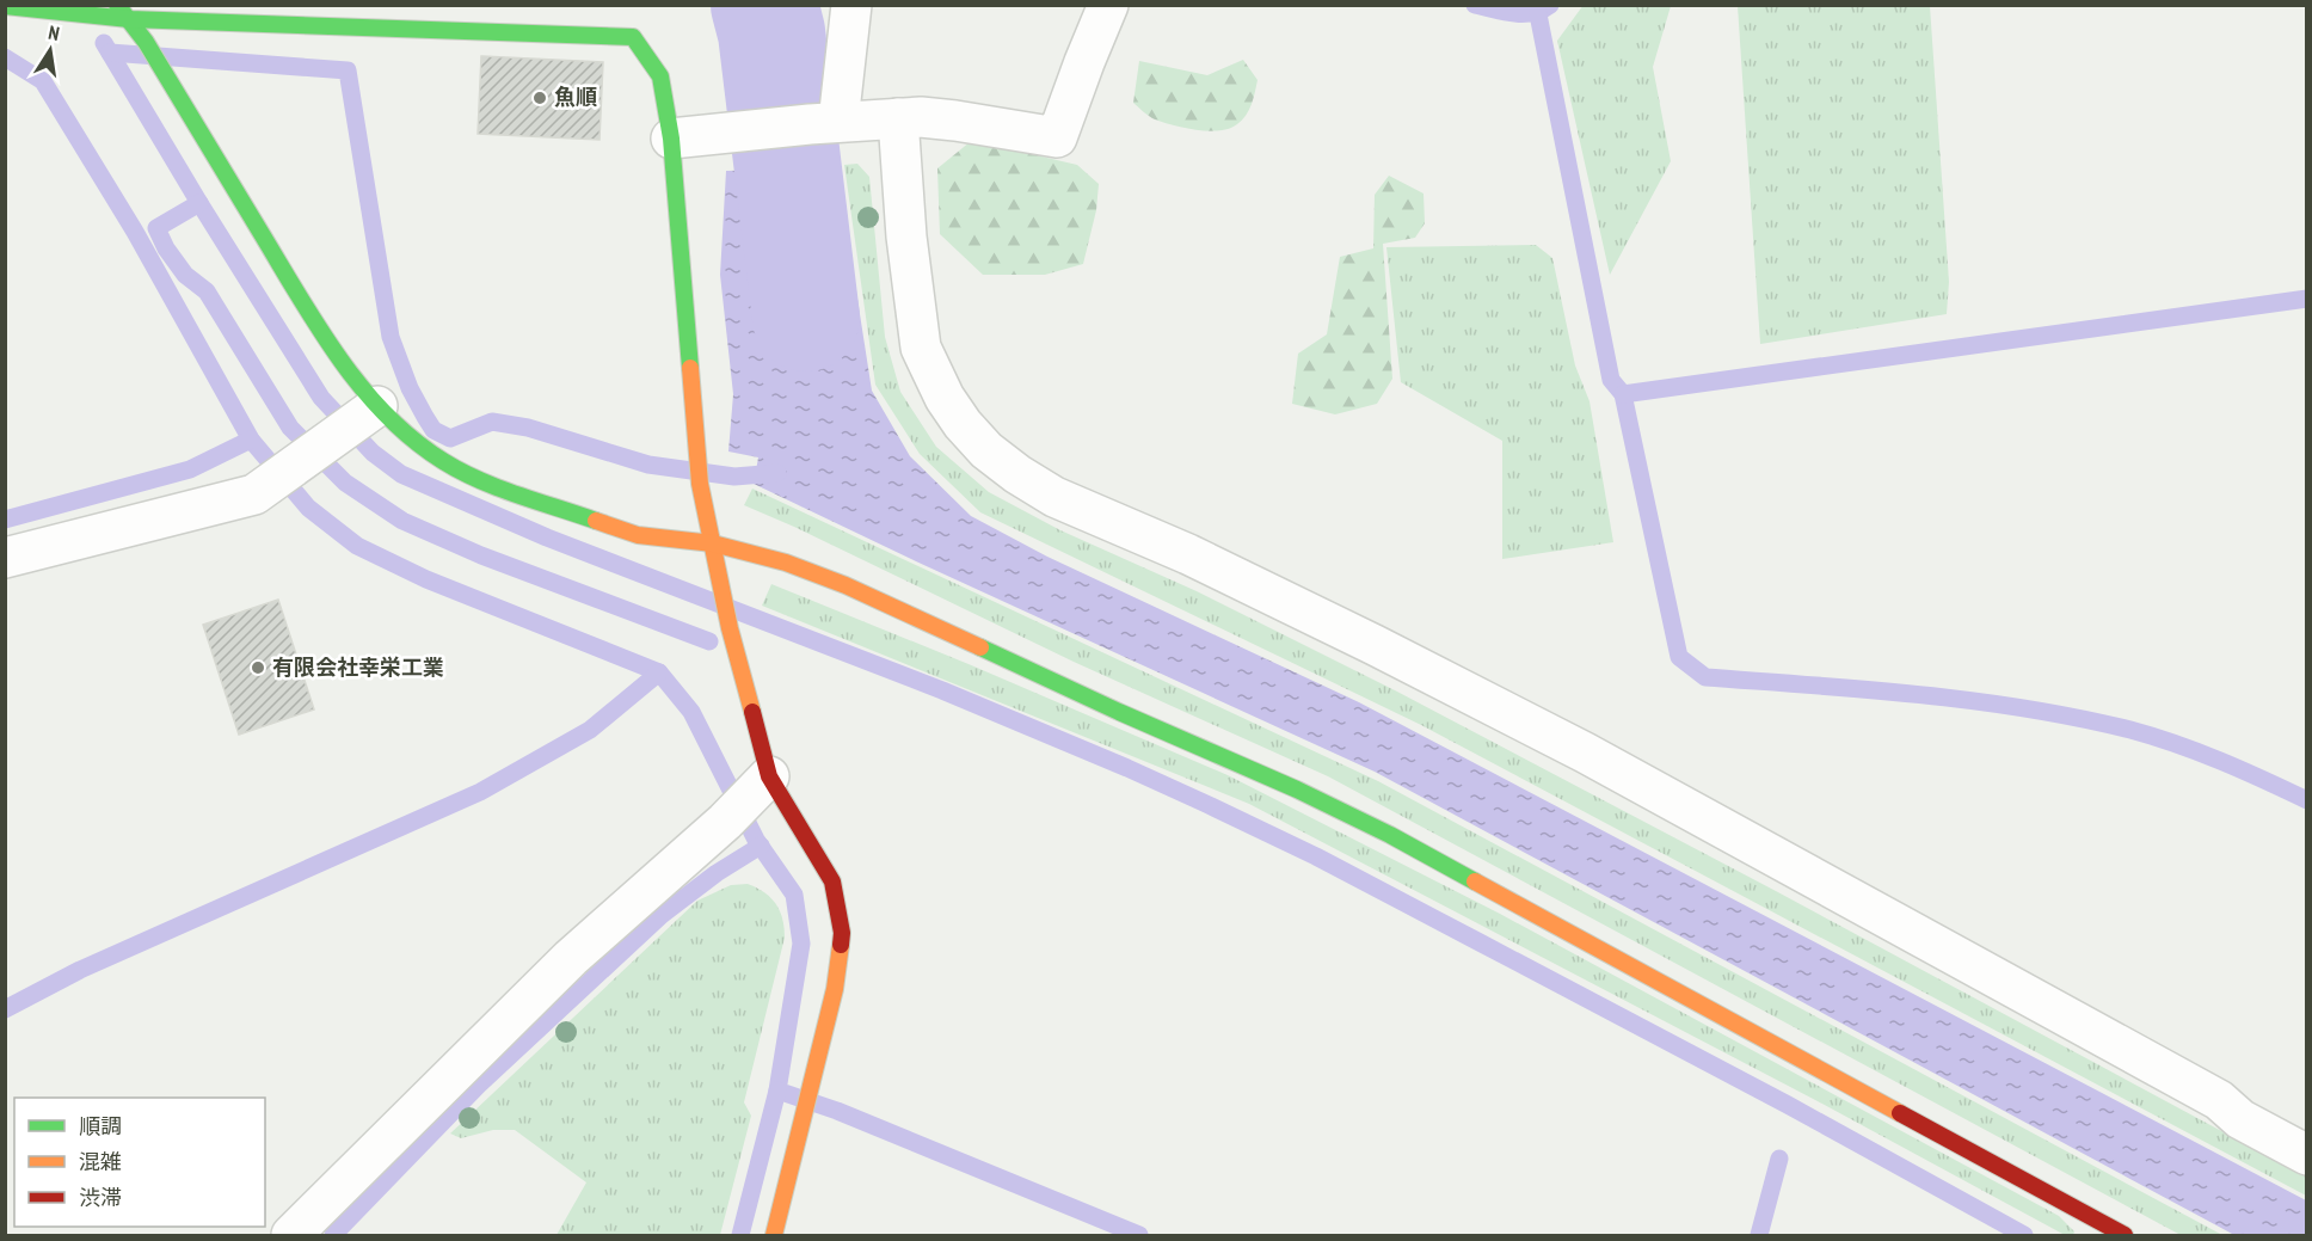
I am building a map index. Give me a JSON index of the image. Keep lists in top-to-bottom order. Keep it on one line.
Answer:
{"places":["魚順","有限会社幸栄工業"],"legend":["順調","混雑","渋滞"],"north":"top"}
